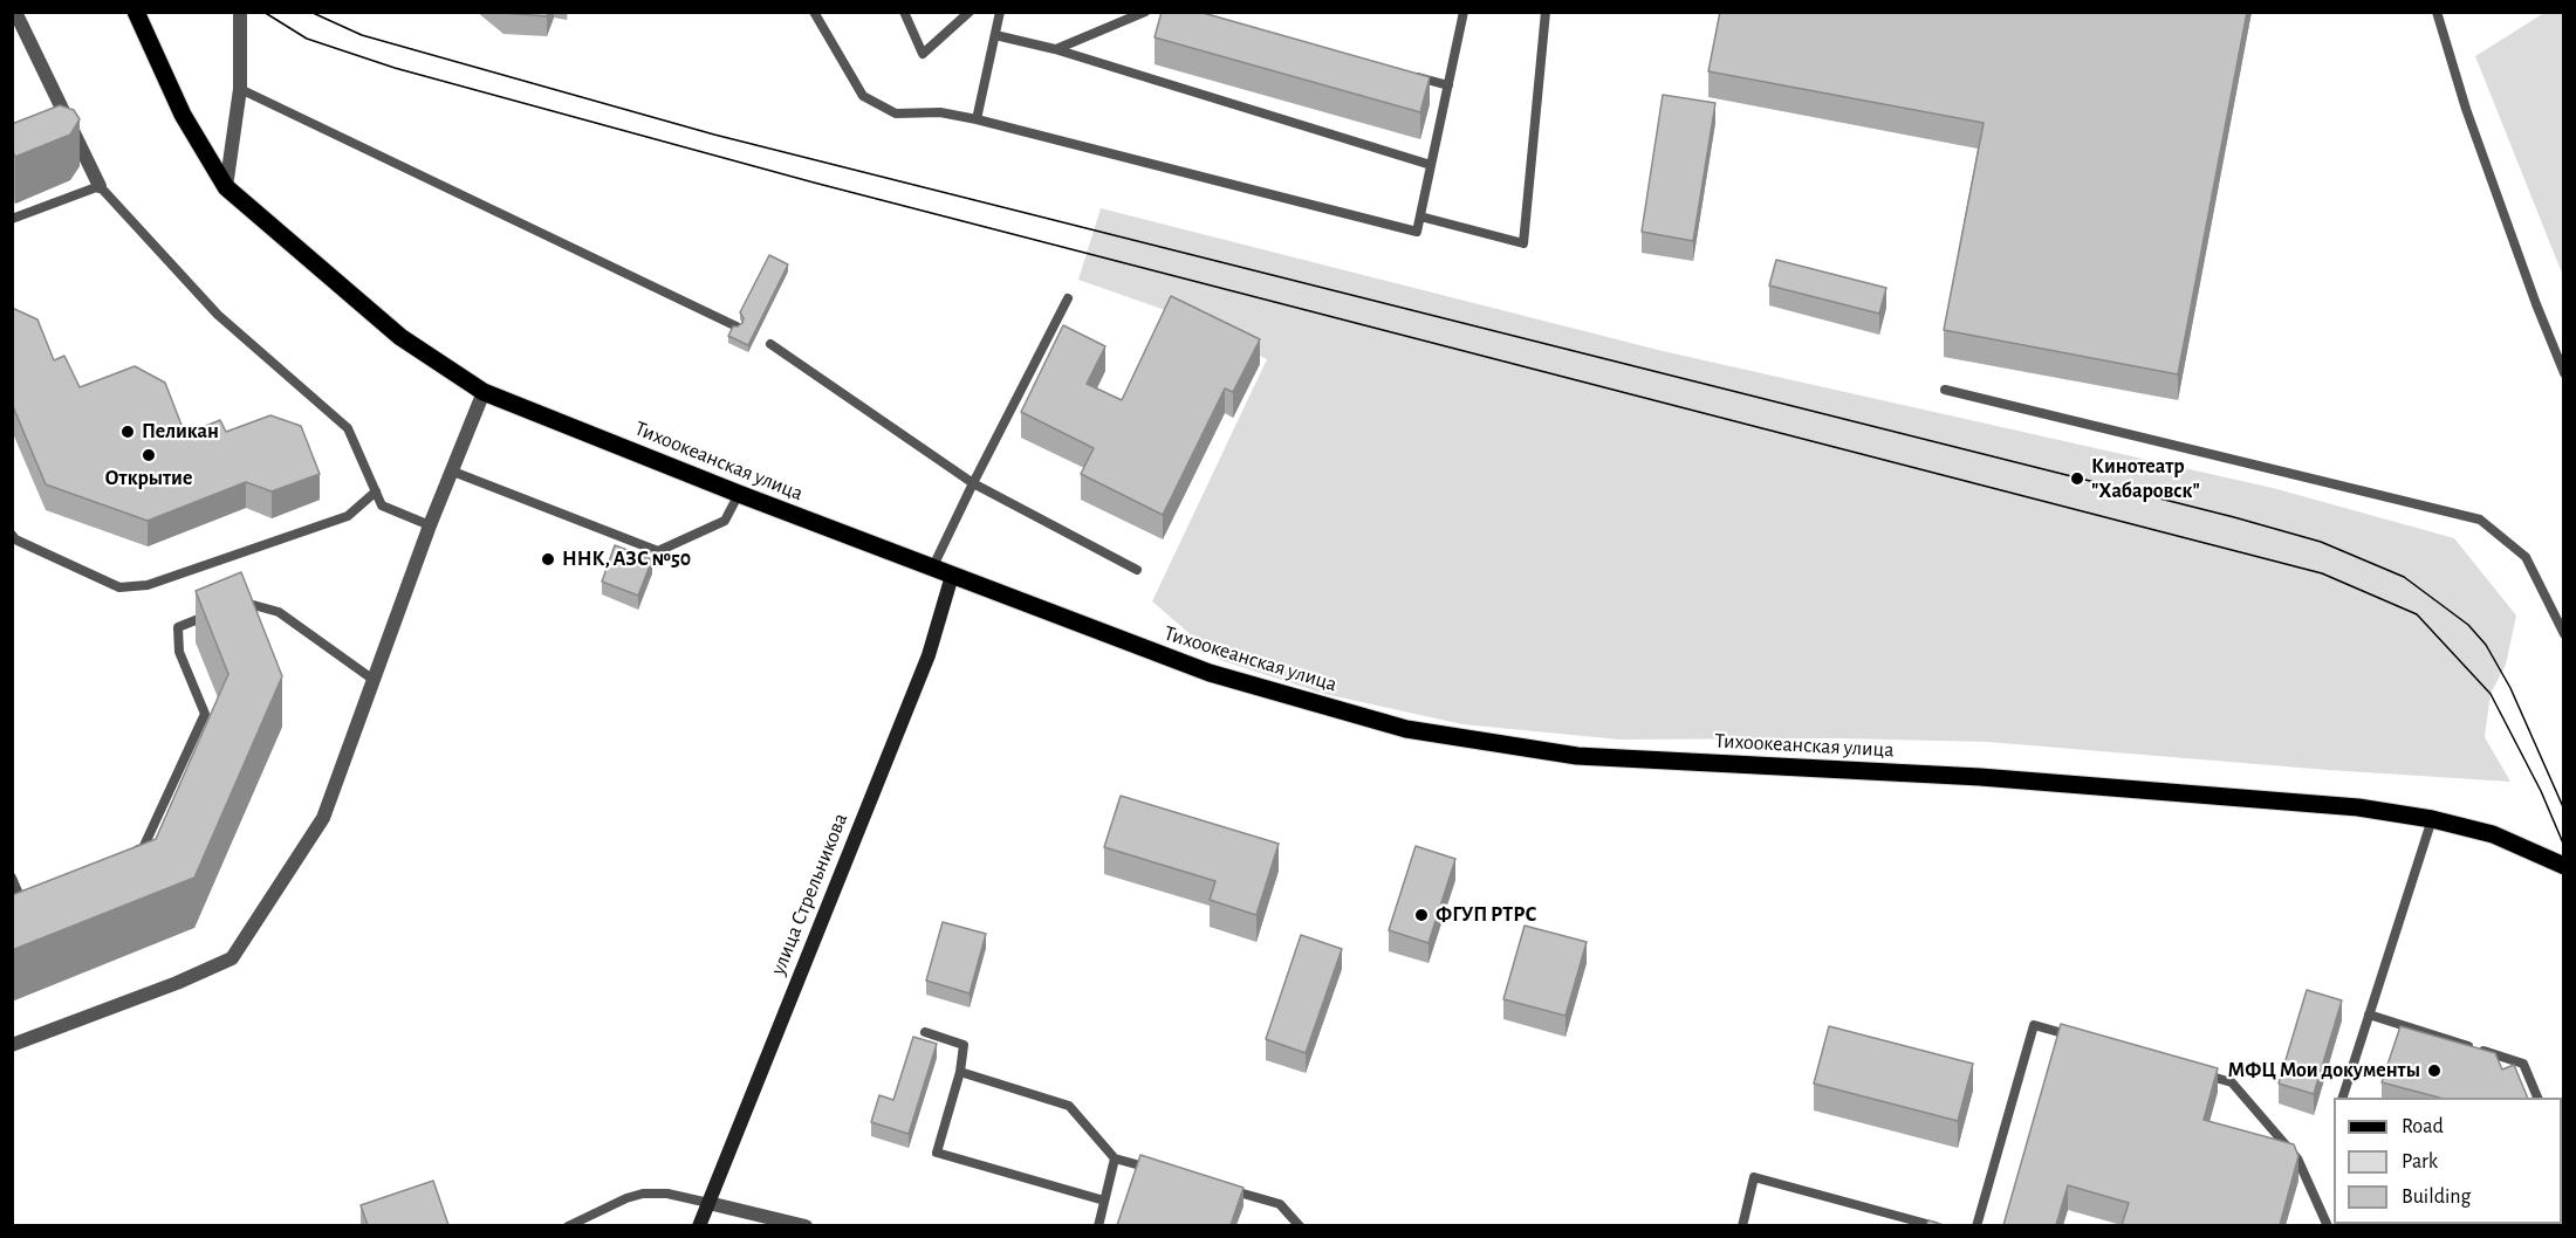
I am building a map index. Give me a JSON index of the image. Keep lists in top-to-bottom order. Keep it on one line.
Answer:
{"streets":{"main road":["Тихоокеанская улица"],"street":["улица Стрельникова"]},"crossings":[["Тихоокеанская улица","улица Стрельникова"]],"places":["Пеликан","Открытие","Кинотеатр \"Хабаровск\"","ННК, АЗС №50","ФГУП РТРС","МФЦ Мои документы"],"legend":["Road","Park","Building"]}
